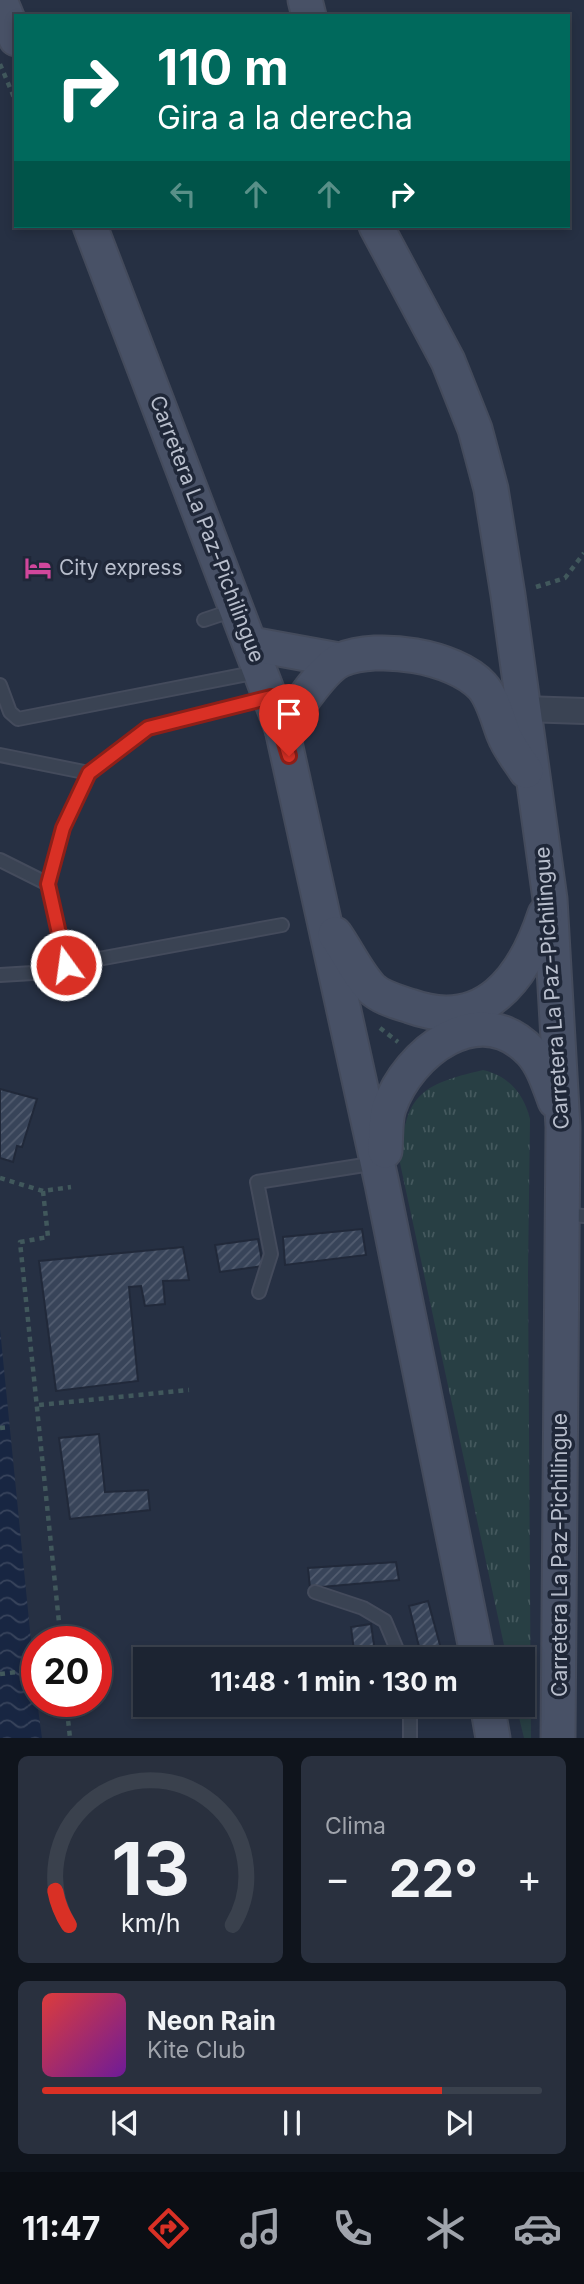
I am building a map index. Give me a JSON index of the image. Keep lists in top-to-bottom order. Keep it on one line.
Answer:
{"streets":{"main road":["Carretera La Paz-Pichilingue"]},"places":{"hotel":["City express"]},"page":{"turn":["110 m","Gira a la derecha"],"limit":"20","trip":"11:48 · 1 min · 130 m","tile":"Clima","heat":["−","22°","+"],"song":["Neon Rain","Kite Club"],"tabs":"11:47","gauge":["13","km/h"]}}
